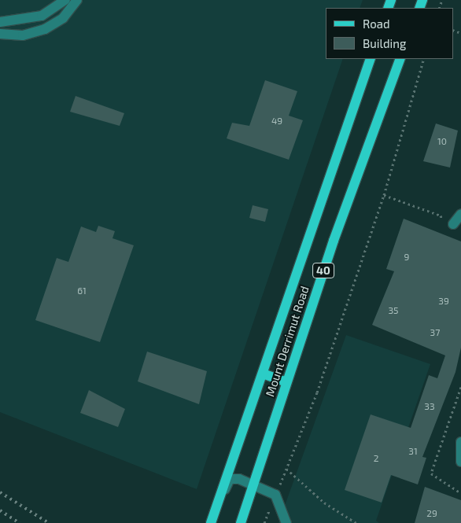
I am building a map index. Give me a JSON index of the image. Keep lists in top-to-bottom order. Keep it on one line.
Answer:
{"streets":{"main road":["40","Mount Derrimut Road"]},"house_numbers":["49","10","9","61","39","35","37","33","31","2","29"],"legend":["Road","Building"]}
